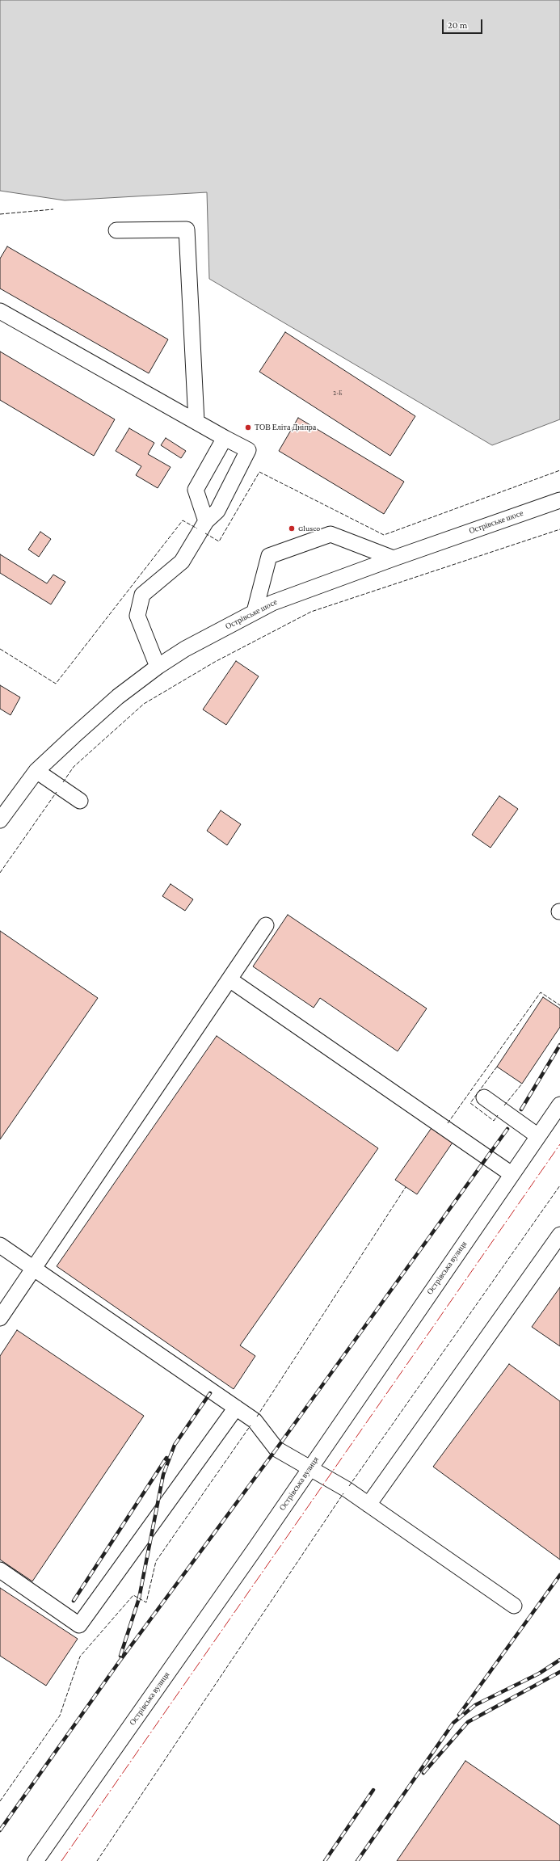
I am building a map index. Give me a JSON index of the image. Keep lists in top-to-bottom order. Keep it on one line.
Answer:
{"streets":{"street":["Острівське шосе","Острівська вулиця"]},"places":["ТОВ Еліта Дніпра","Glusco"],"house_numbers":["2-Б"],"scale_bar":"20 m"}
